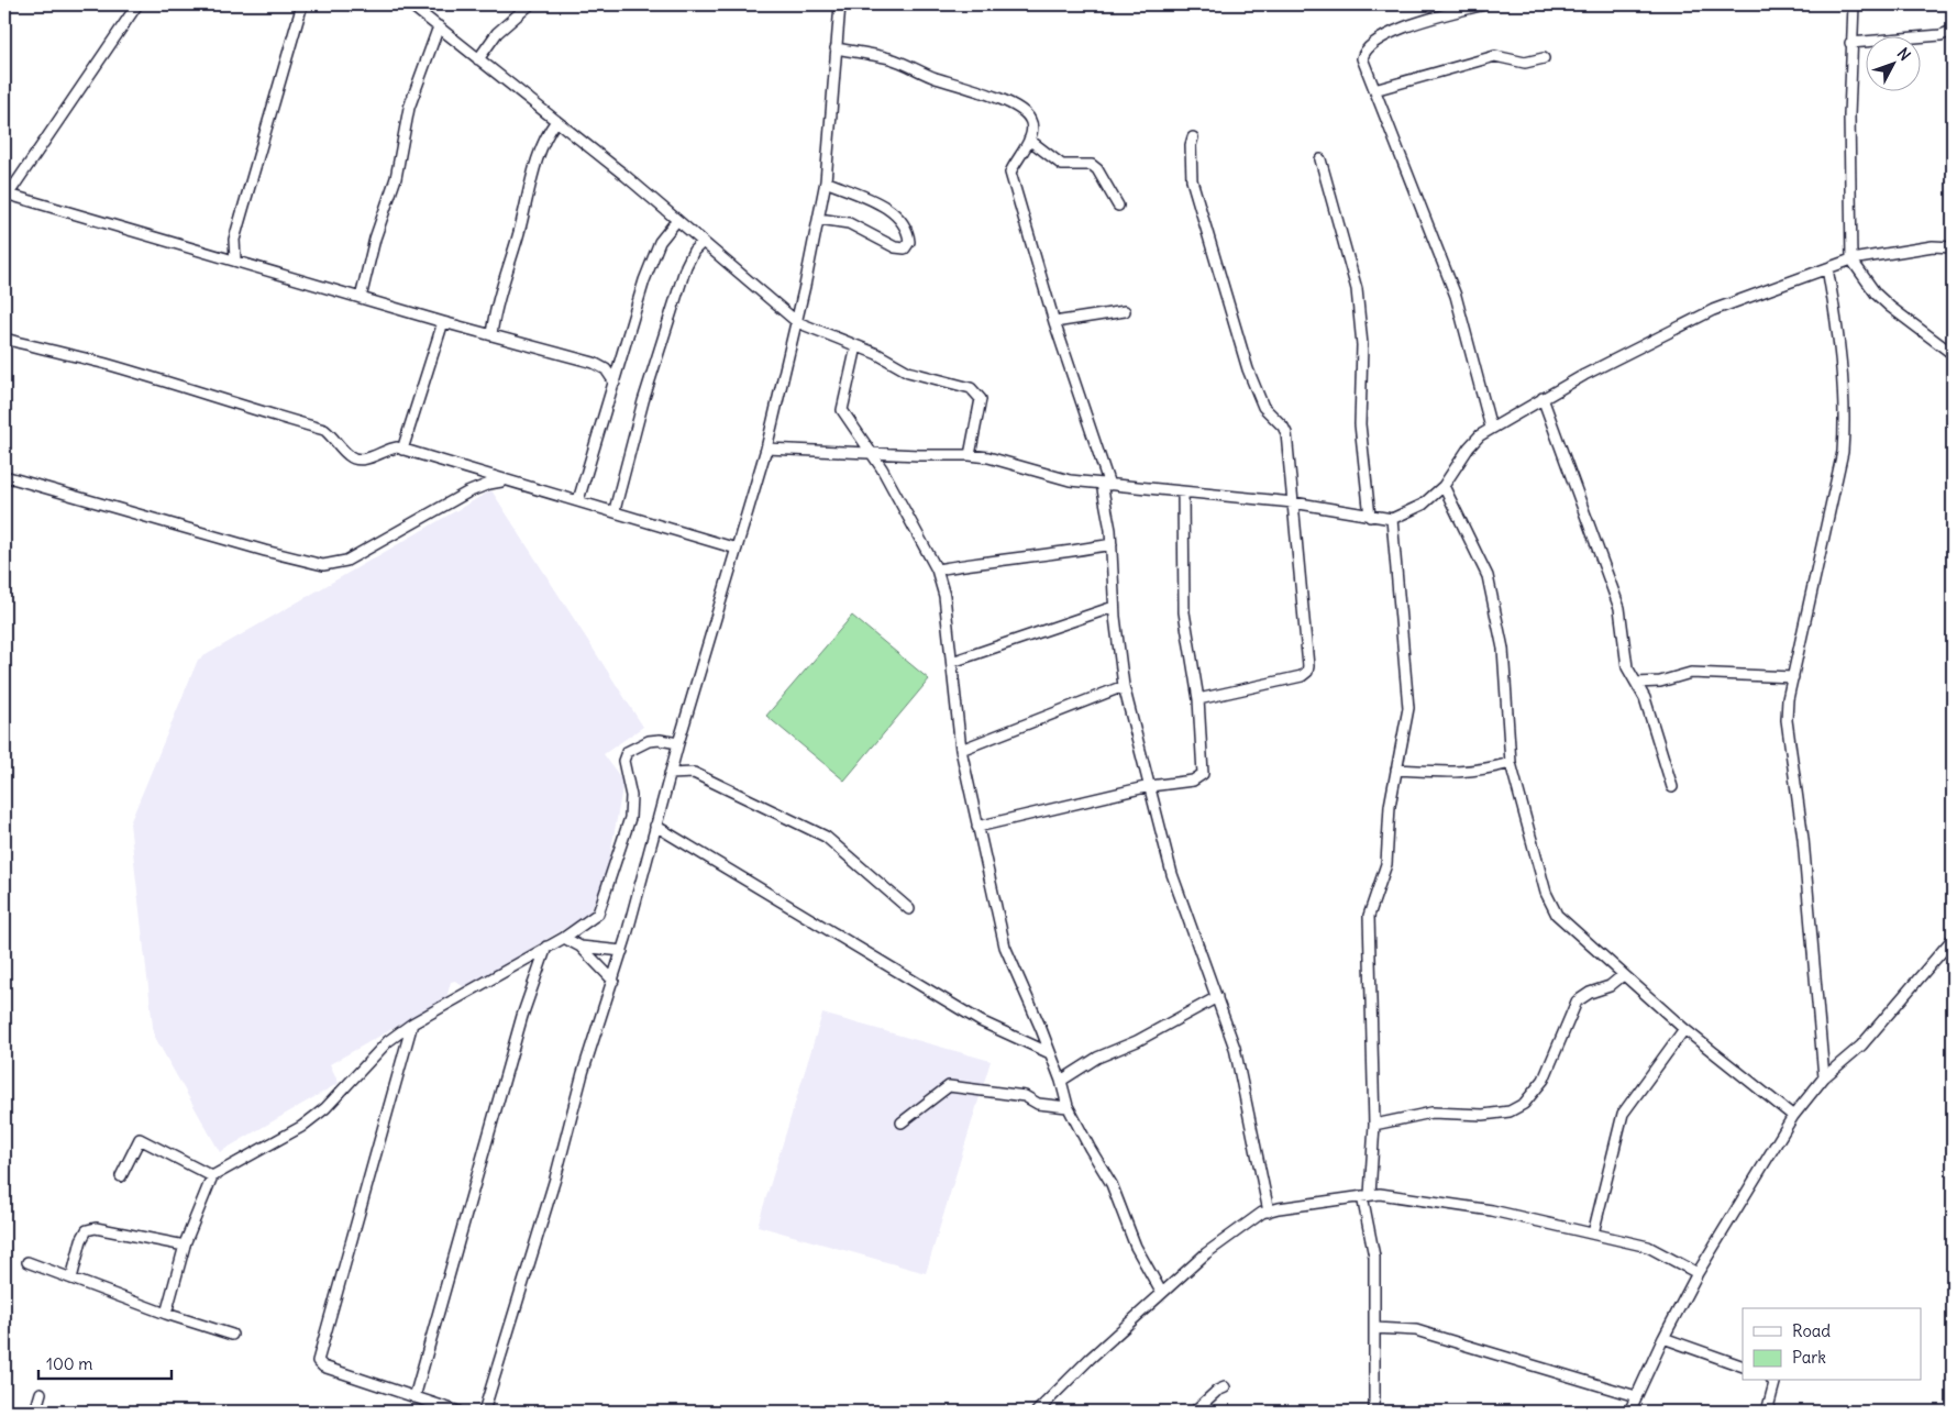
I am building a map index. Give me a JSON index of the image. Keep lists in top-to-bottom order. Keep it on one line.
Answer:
{"legend":["Road","Park"],"scale_bar":"100 m","north":"top right"}
